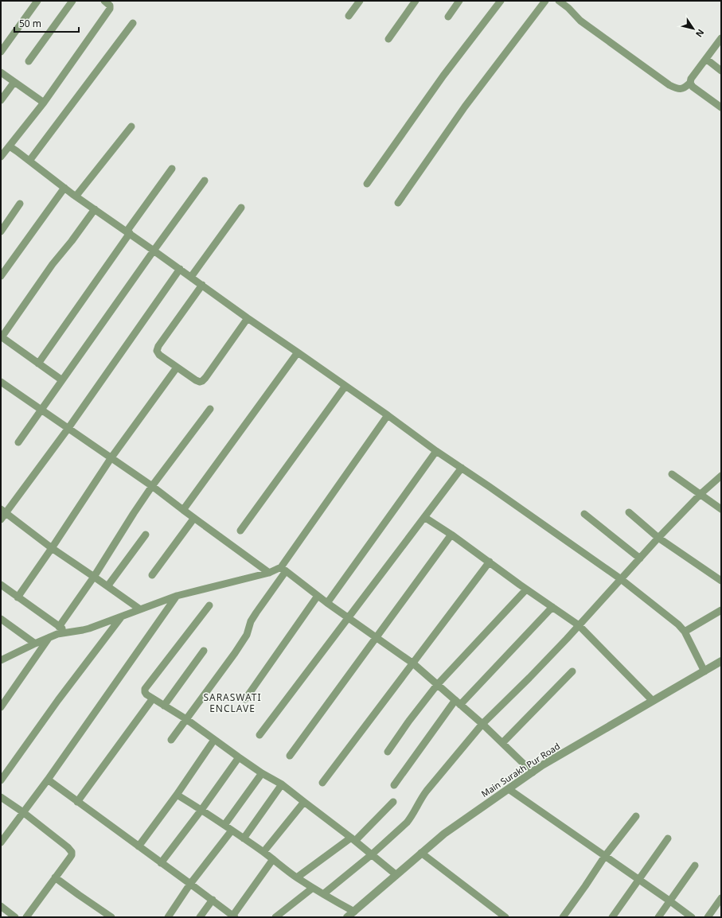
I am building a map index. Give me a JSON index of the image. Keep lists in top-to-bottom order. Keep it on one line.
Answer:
{"streets":{"street":["Main Surakh Pur Road"]},"districts":["SARASWATI ENCLAVE"],"scale_bar":"50 m","north":"bottom right"}
